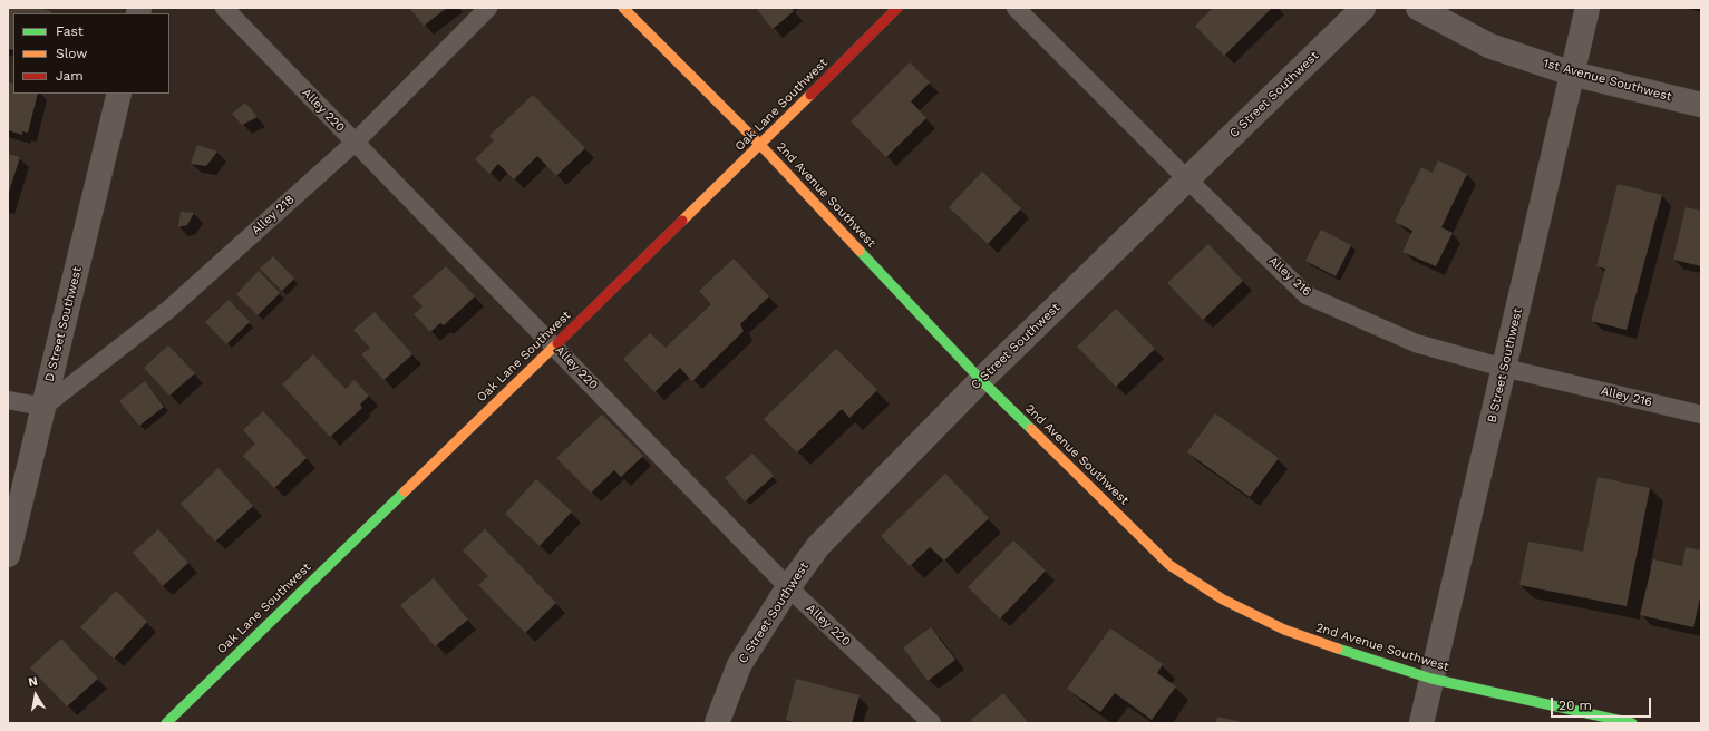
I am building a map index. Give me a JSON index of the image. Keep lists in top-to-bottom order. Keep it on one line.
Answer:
{"streets":{"street":["1st Avenue Southwest","C Street Southwest","Oak Lane Southwest","2nd Avenue Southwest","D Street Southwest","B Street Southwest"],"lane":["Alley 220","Alley 218","Alley 216"]},"crossings":[["1st Avenue Southwest","B Street Southwest"],["C Street Southwest","Alley 220"],["C Street Southwest","2nd Avenue Southwest"],["C Street Southwest","Alley 216"],["Oak Lane Southwest","Alley 220"],["Oak Lane Southwest","2nd Avenue Southwest"],["Alley 220","Alley 218"],["2nd Avenue Southwest","B Street Southwest"],["Alley 218","D Street Southwest"],["Alley 216","B Street Southwest"]],"legend":["Fast","Slow","Jam"],"scale_bar":"20 m","north":"top"}
